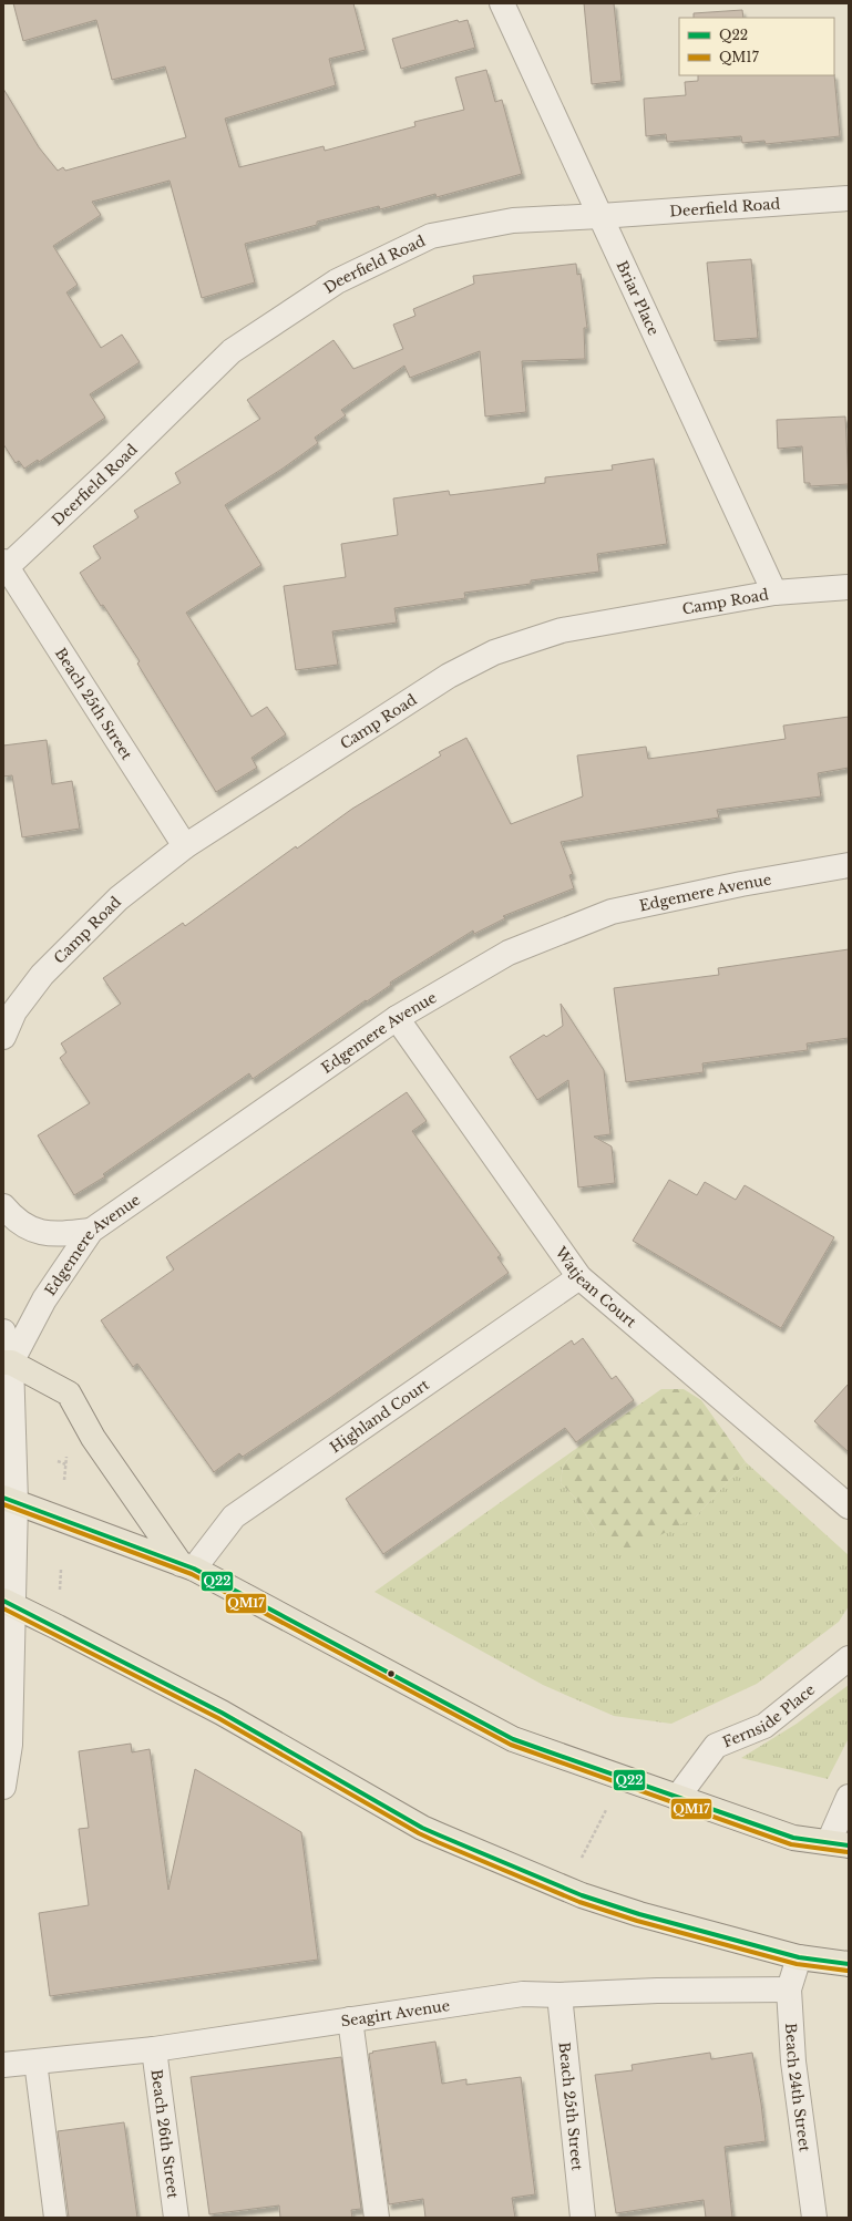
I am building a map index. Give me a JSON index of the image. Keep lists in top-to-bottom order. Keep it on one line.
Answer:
{"streets":{"street":["Deerfield Road","Briar Place","Camp Road","Beach 25th Street","Edgemere Avenue","Watjean Court","Highland Court","Fernside Place","Seagirt Avenue","Beach 24th Street","Beach 26th Street"]},"crossings":[["Deerfield Road","Briar Place"],["Deerfield Road","Beach 25th Street"],["Briar Place","Camp Road"],["Camp Road","Beach 25th Street"],["Beach 25th Street","Seagirt Avenue"],["Edgemere Avenue","Watjean Court"],["Watjean Court","Highland Court"],["Seagirt Avenue","Beach 24th Street"],["Seagirt Avenue","Beach 26th Street"]],"lines":["transit line Q22","transit line QM17"],"legend":["Q22","QM17"]}
